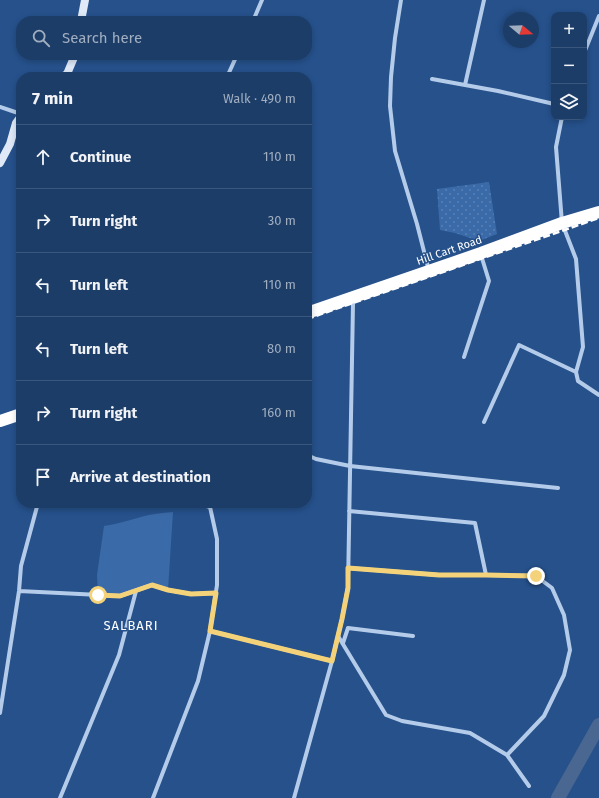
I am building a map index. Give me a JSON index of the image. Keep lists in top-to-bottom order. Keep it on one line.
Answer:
{"streets":{"highway":["Hill Cart Road"]},"districts":["SALBARI"],"north":"right","page":{"map_buttons":["+","−"],"search":"Search here","heading":["7 min","Walk · 490 m"],"list":[["Continue","110 m"],["Turn right","30 m"],["Turn left","110 m"],["Turn left","80 m"],["Turn right","160 m"],"Arrive at destination"]}}
